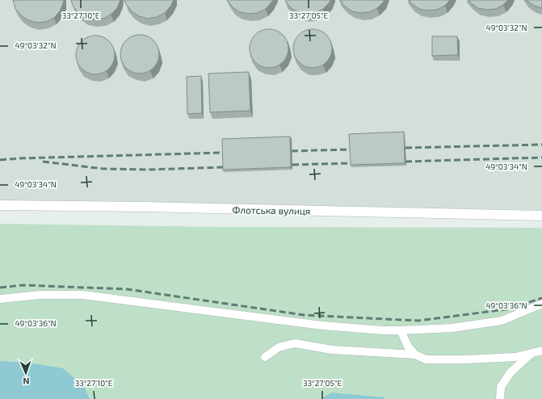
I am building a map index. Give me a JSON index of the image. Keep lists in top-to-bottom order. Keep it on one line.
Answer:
{"streets":{"street":["Флотська вулиця"]},"north":"bottom","coordinates":["33°27'10\"E","33°27'05\"E","49°03'32\"N","49°03'34\"N","49°03'36\"N"]}
